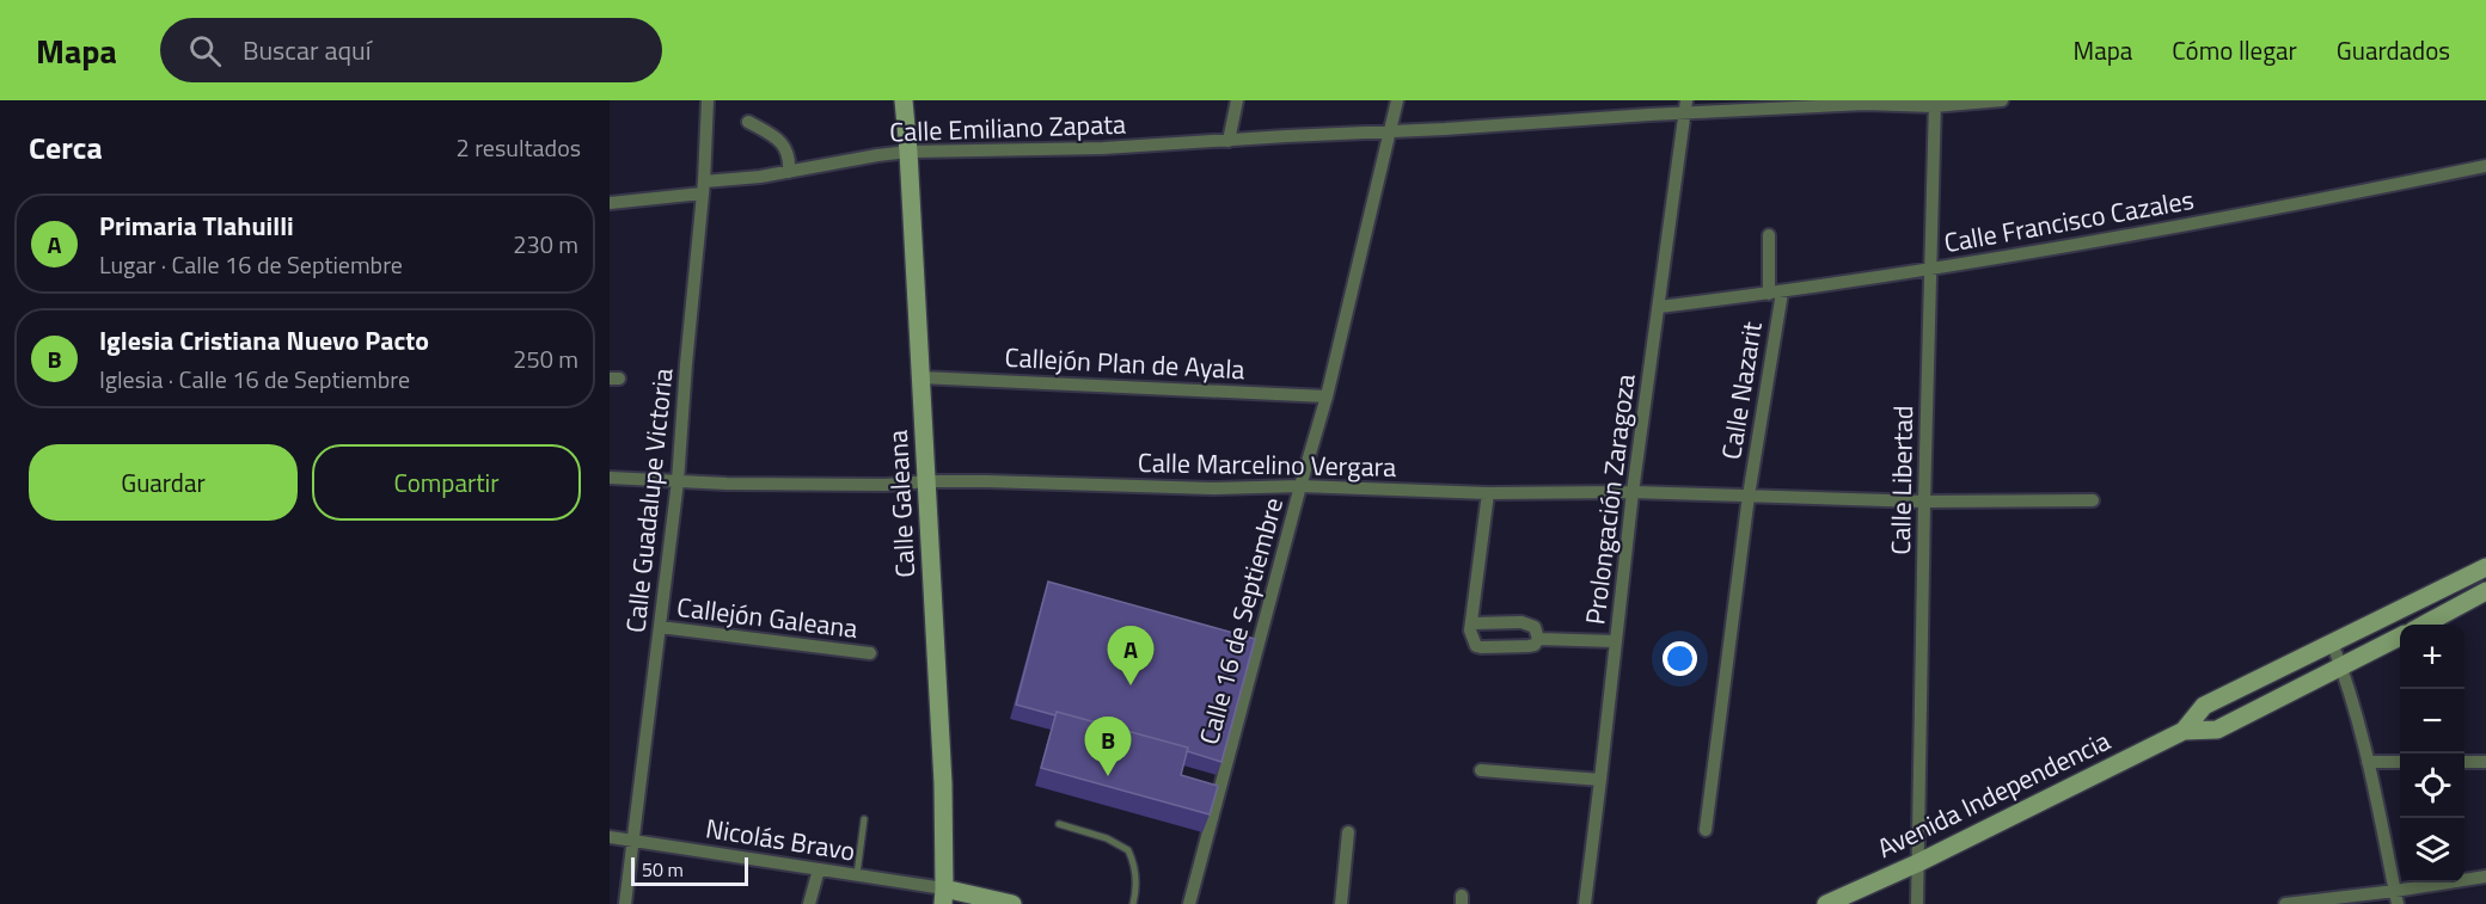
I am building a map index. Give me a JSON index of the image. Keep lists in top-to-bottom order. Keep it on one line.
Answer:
{"streets":{"main road":["Calle Galeana","Avenida Independencia"],"street":["Calle Emiliano Zapata","Calle Francisco Cazales","Callejón Plan de Ayala","Calle Nazarit","Calle Marcelino Vergara","Calle Libertad","Prolongación Zaragoza","Calle Guadalupe Victoria","Callejón Galeana","Calle 16 de Septiembre","Nicolás Bravo"]},"crossings":[["Calle Emiliano Zapata","Calle Libertad"],["Calle Emiliano Zapata","Prolongación Zaragoza"],["Calle Emiliano Zapata","Calle Guadalupe Victoria"],["Calle Emiliano Zapata","Calle Galeana"],["Calle Emiliano Zapata","Calle 16 de Septiembre"],["Calle Francisco Cazales","Calle Nazarit"],["Calle Francisco Cazales","Calle Libertad"],["Calle Francisco Cazales","Prolongación Zaragoza"],["Callejón Plan de Ayala","Calle Galeana"],["Callejón Plan de Ayala","Calle 16 de Septiembre"],["Calle Nazarit","Calle Marcelino Vergara"],["Calle Marcelino Vergara","Calle Libertad"],["Calle Marcelino Vergara","Prolongación Zaragoza"],["Calle Marcelino Vergara","Calle Guadalupe Victoria"],["Calle Marcelino Vergara","Calle Galeana"],["Calle Marcelino Vergara","Calle 16 de Septiembre"],["Calle Libertad","Avenida Independencia"],["Calle Guadalupe Victoria","Callejón Galeana"],["Calle Guadalupe Victoria","Nicolás Bravo"],["Calle Galeana","Nicolás Bravo"]],"scale_bar":"50 m","page":{"header":"Mapa","search":"Buscar aquí","nav":["Mapa","Cómo llegar","Guardados"],"heading":["Cerca","2 resultados"],"list":[{"mark":"A","name":"Primaria Tlahuilli","note":"Lugar · Calle 16 de Septiembre","value":"230 m"},{"mark":"B","name":"Iglesia Cristiana Nuevo Pacto","note":"Iglesia · Calle 16 de Septiembre","value":"250 m"}],"buttons":["Guardar","Compartir"],"map_buttons":["+","−"],"pins":["A","B"],"scale":"50 m"}}
